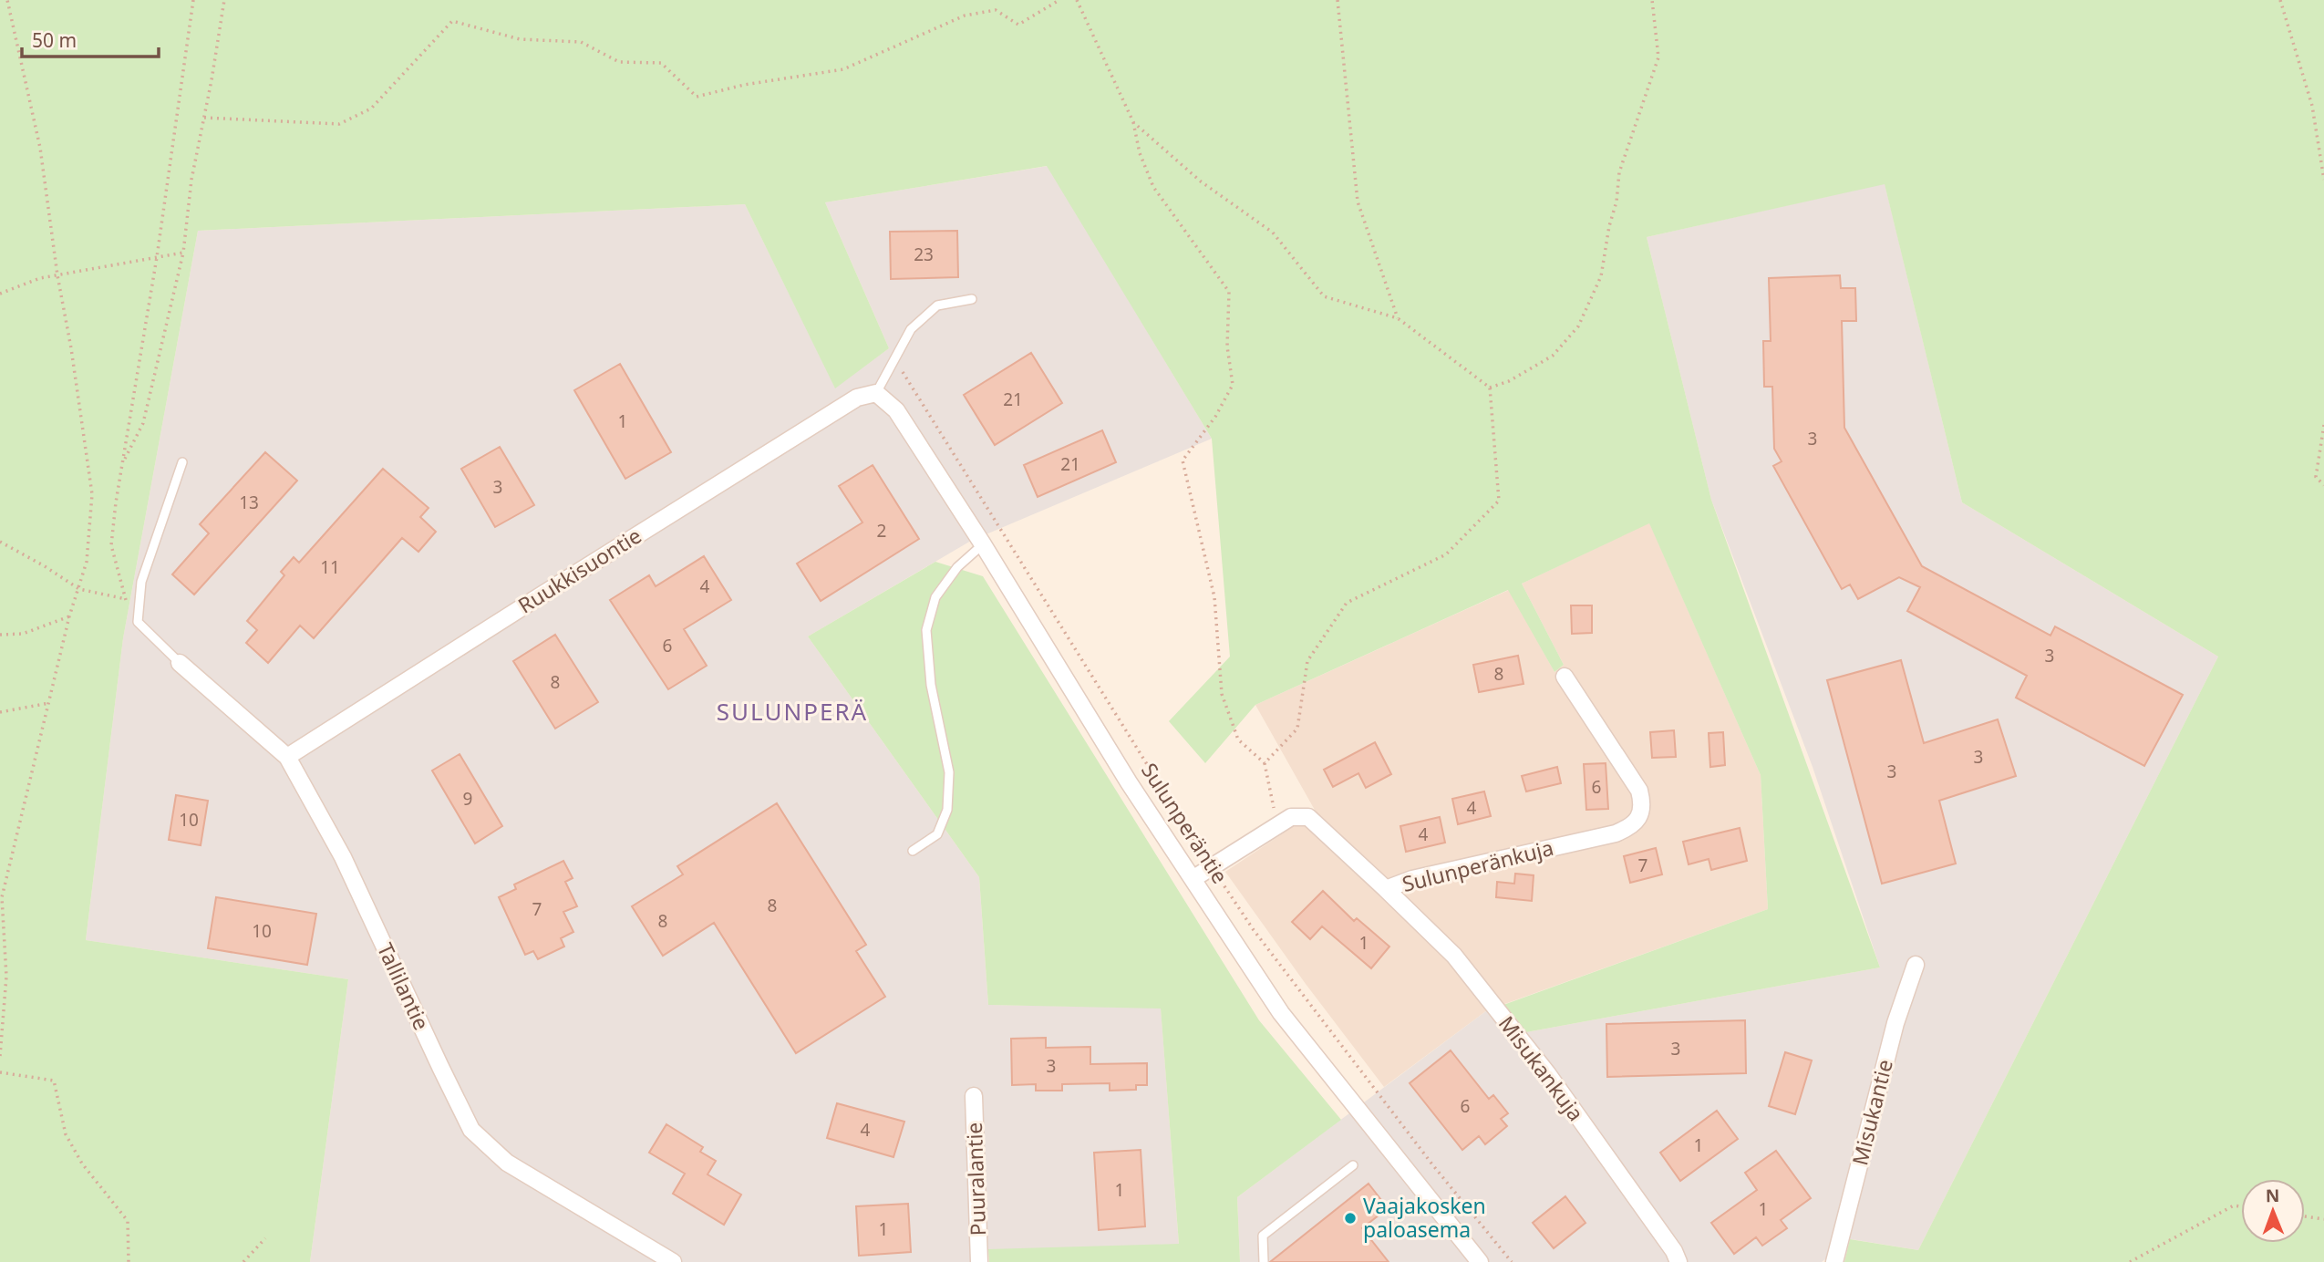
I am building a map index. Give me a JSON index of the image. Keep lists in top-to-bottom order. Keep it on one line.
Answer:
{"streets":{"street":["Ruukkisuontie","Sulunperäntie","Sulunperänkuja","Tallilantie","Misukankuja","Misukantie","Puuralantie"]},"crossings":[["Ruukkisuontie","Sulunperäntie"],["Ruukkisuontie","Tallilantie"],["Sulunperäntie","Sulunperänkuja"],["Sulunperänkuja","Misukankuja"]],"districts":["SULUNPERÄ"],"places":["Vaajakosken paloasema"],"house_numbers":["23","21","1","3","21","3","13","2","11","4","6","3","8","8","3","3","6","9","4","10","4","7","8","7","8","10","1","3","3","6","4","1","1","1","1"],"scale_bar":"50 m","north":"top"}
